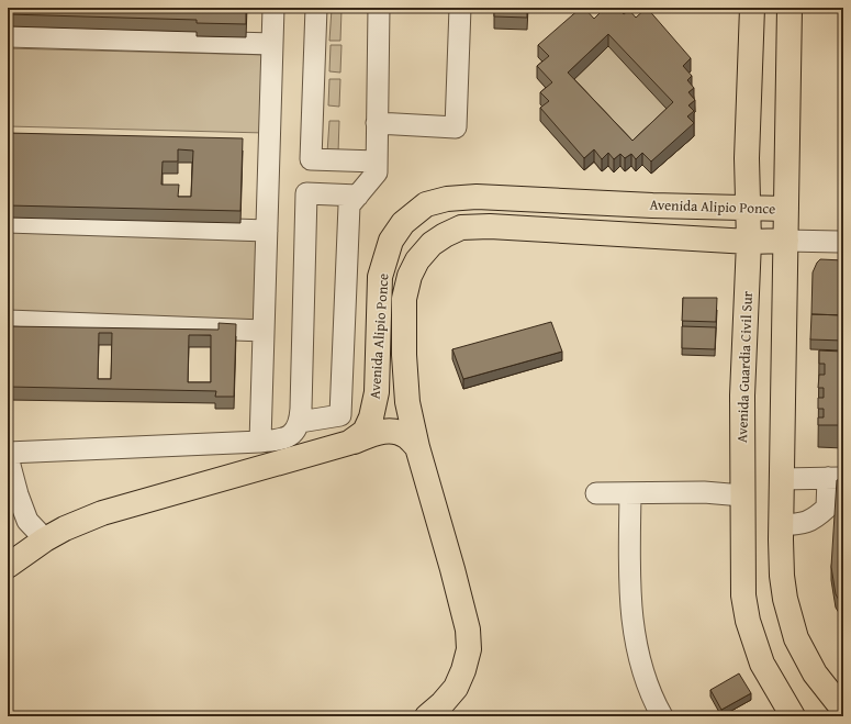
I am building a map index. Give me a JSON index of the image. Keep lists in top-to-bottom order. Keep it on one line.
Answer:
{"streets":{"main road":["Avenida Alipio Ponce","Avenida Guardia Civil Sur"]},"crossings":[["Avenida Alipio Ponce","Avenida Guardia Civil Sur"]]}
